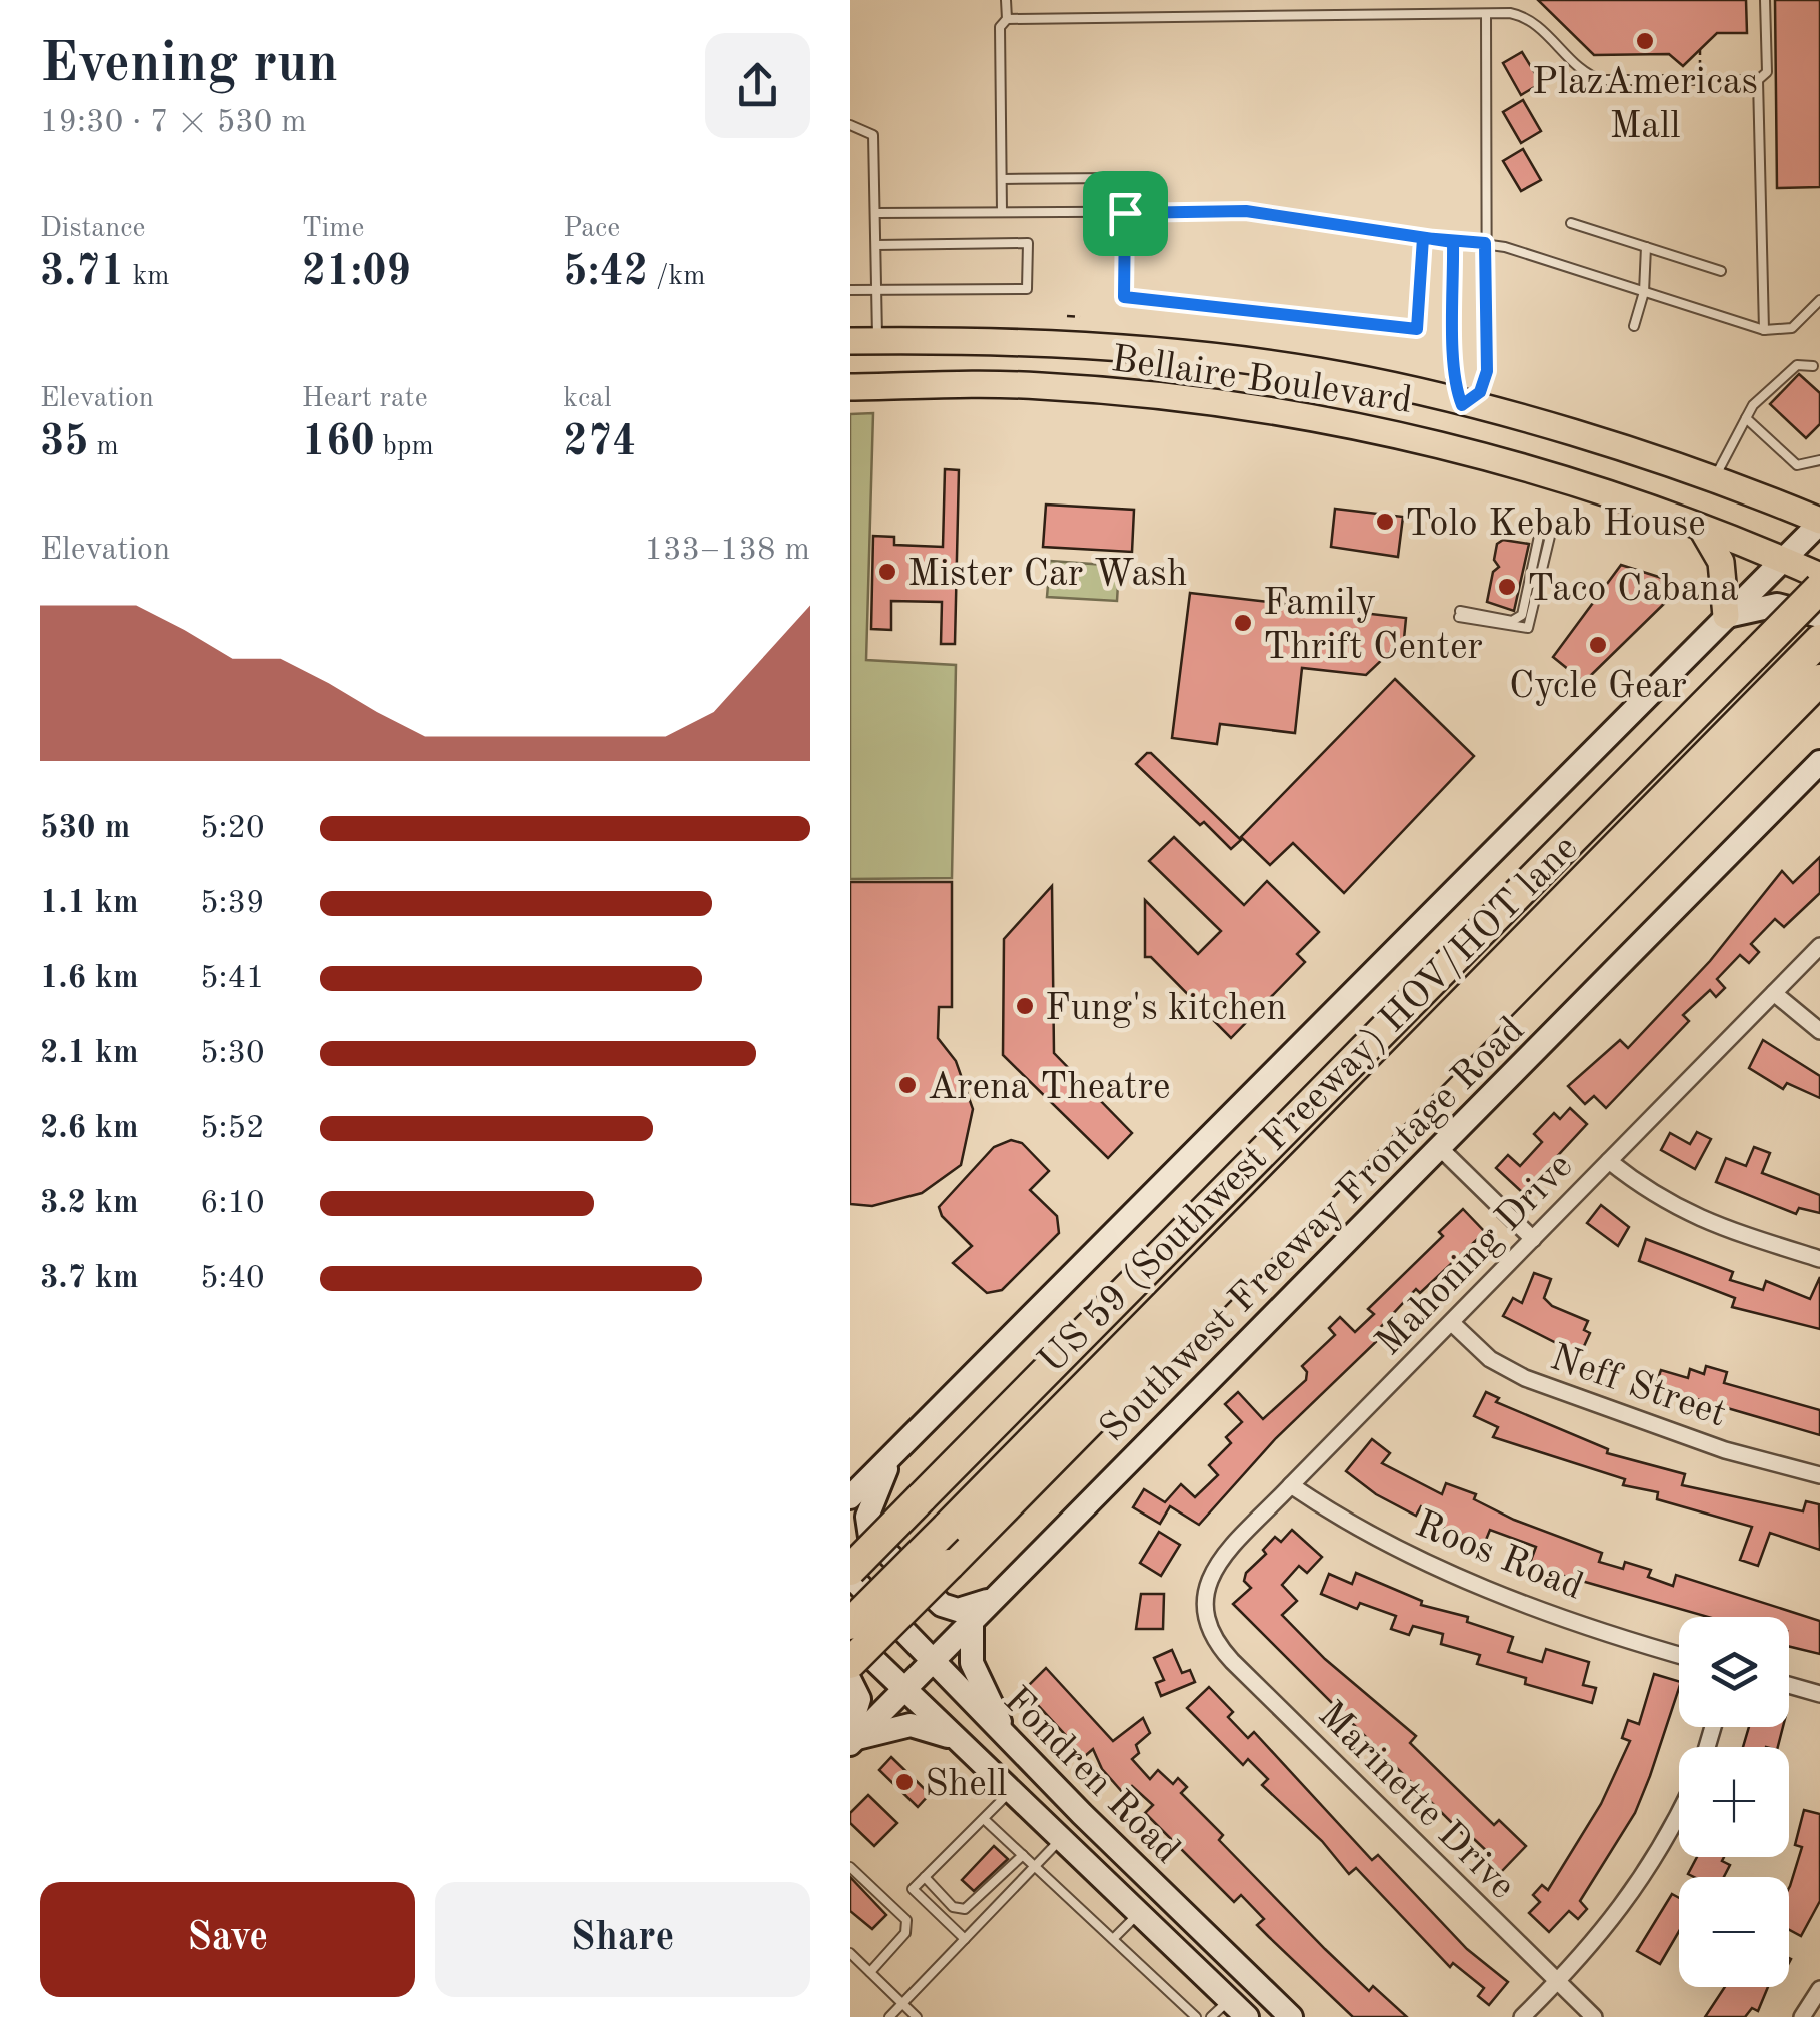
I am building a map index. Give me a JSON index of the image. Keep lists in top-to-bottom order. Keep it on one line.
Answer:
{"streets":{"highway":["US 59 (Southwest Freeway) HOV/HOT lane"],"main road":["Bellaire Boulevard","Southwest Freeway Frontage Road","Fondren Road"],"street":["Mahoning Drive","Neff Street","Roos Road","Marinette Drive"]},"crossings":[["Southwest Freeway Frontage Road","Fondren Road"],["Mahoning Drive","Neff Street"],["Mahoning Drive","Roos Road"],["Mahoning Drive","Marinette Drive"]],"places":["PlazAmericas Mall","Tolo Kebab House","Mister Car Wash","Taco Cabana","Family Thrift Center","Cycle Gear","Fung's kitchen","Arena Theatre","Shell"],"page":{"heading":["Evening run","19:30 · 7 × 530 m"],"stats":[["Distance","3.71 km"],["Time","21:09"],["Pace","5:42 /km"],["Elevation","35 m"],["Heart rate","160 bpm"],["kcal","274"]],"chart":["Elevation","133–138 m"],"list":[{"name":"530 m","note":"5:20"},{"name":"1.1 km","note":"5:39"},{"name":"1.6 km","note":"5:41"},{"name":"2.1 km","note":"5:30"},{"name":"2.6 km","note":"5:52"},{"name":"3.2 km","note":"6:10"},{"name":"3.7 km","note":"5:40"}],"map_buttons":["+","−"],"buttons":["Save","Share"]}}
